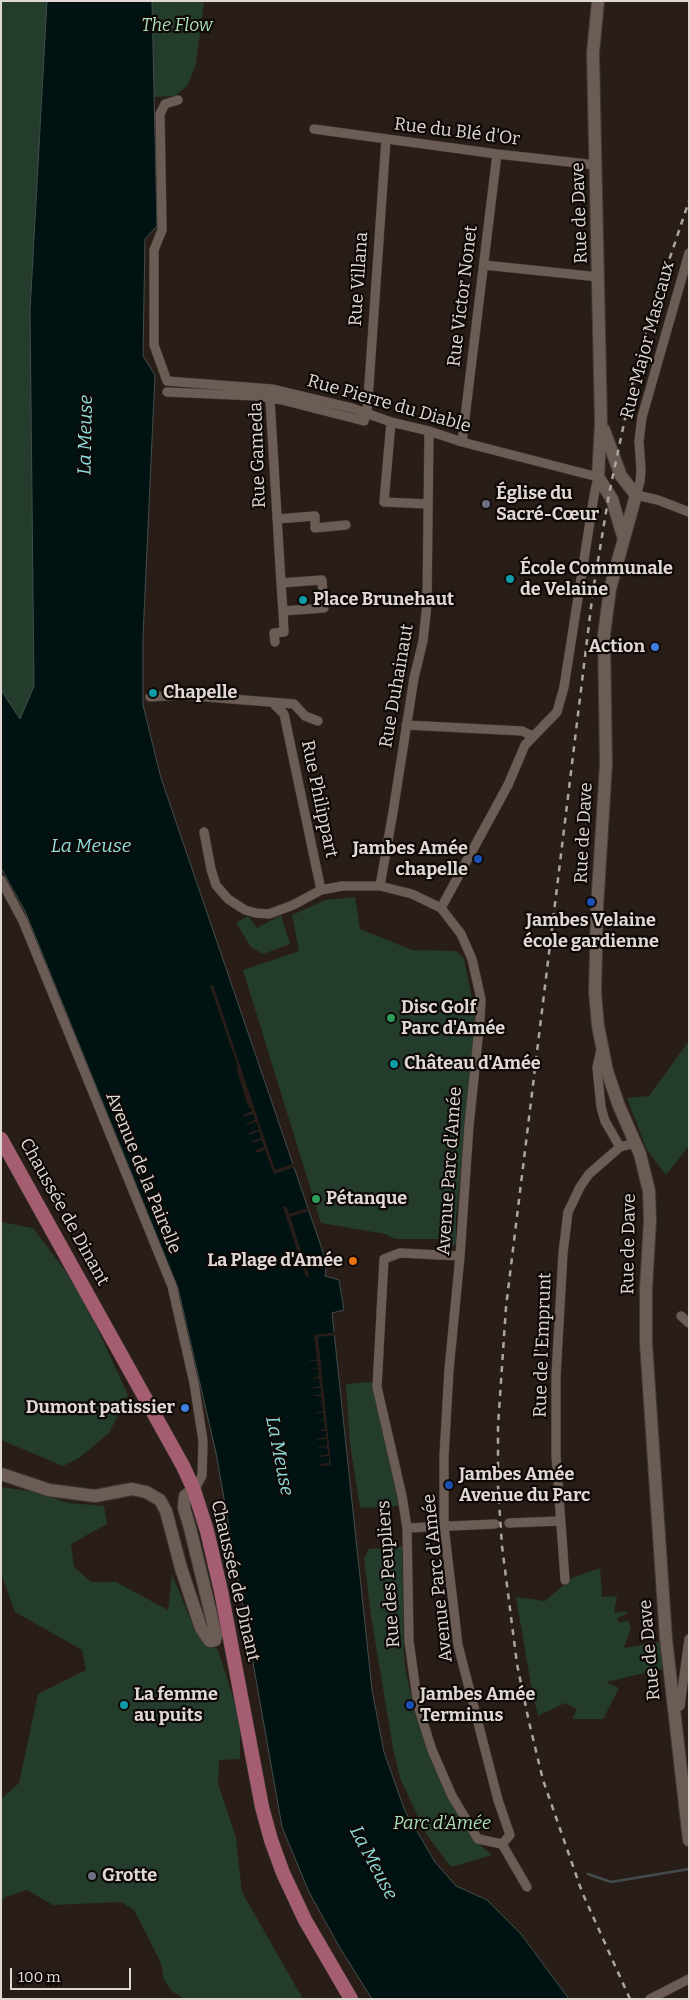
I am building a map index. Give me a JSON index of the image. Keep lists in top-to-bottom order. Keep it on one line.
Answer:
{"streets":{"main road":["Rue de Dave","Chaussée de Dinant"],"street":["Rue du Blé d'Or","Rue Villana","Rue Victor Nonet","Rue Major Mascaux","Rue Pierre du Diable","Rue Gameda","Rue Duhainaut","Rue Philippart","Avenue Parc d'Amée","Avenue de la Pairelle","Rue de l'Emprunt","Rue des Peupliers"]},"crossings":[["Rue du Blé d'Or","Rue de Dave"],["Rue du Blé d'Or","Rue Villana"],["Rue du Blé d'Or","Rue Victor Nonet"],["Rue de Dave","Rue Major Mascaux"],["Rue de Dave","Rue Pierre du Diable"],["Rue de Dave","Rue de l'Emprunt"],["Rue Villana","Rue Pierre du Diable"],["Rue Victor Nonet","Rue Pierre du Diable"],["Rue Pierre du Diable","Rue Gameda"],["Rue Pierre du Diable","Rue Duhainaut"],["Avenue Parc d'Amée","Rue des Peupliers"],["Avenue de la Pairelle","Chaussée de Dinant"]],"water":["La Meuse"],"parks":["The Flow","Parc d'Amée"],"places":["Église du Sacré-Cœur","École Communale de Velaine","Place Brunehaut","Action","Chapelle","Jambes Amée chapelle","Jambes Velaine école gardienne","Disc Golf Parc d'Amée","Château d'Amée","Pétanque","La Plage d'Amée","Dumont patissier","Jambes Amée Avenue du Parc","La femme au puits","Jambes Amée Terminus","Grotte"],"scale_bar":"100 m"}
